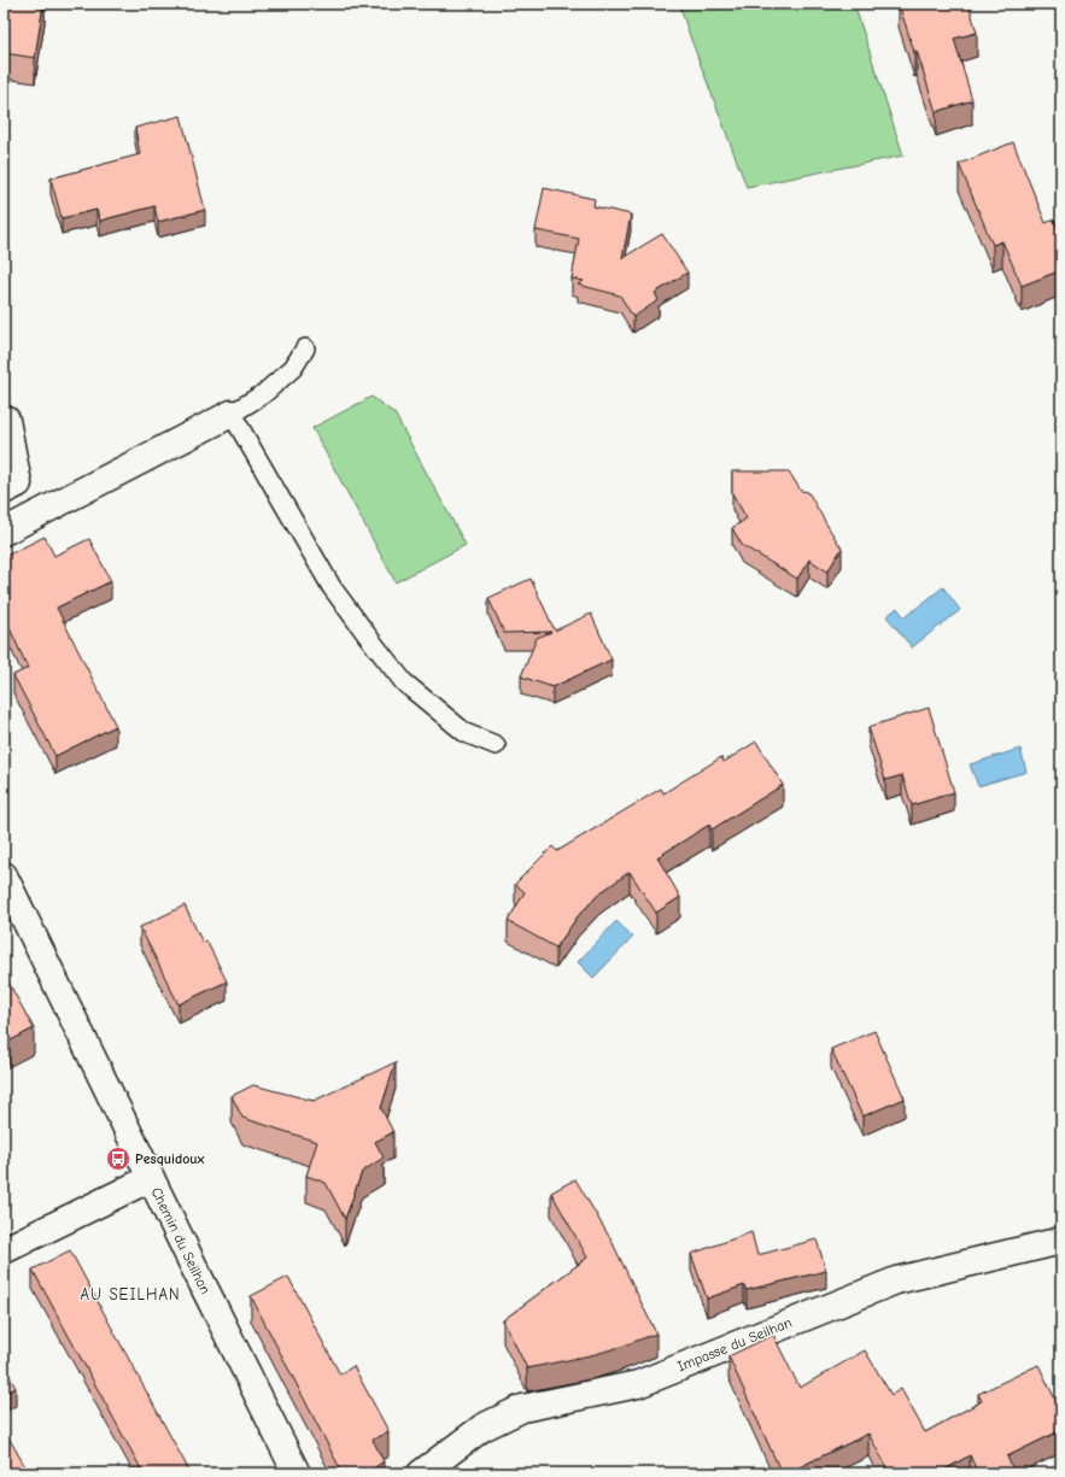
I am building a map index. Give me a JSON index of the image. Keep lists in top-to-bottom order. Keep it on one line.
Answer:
{"streets":{"street":["Chemin du Seilhan","Impasse du Seilhan"]},"districts":["AU SEILHAN"],"places":{"bus stop":["Pesquidoux"]}}
